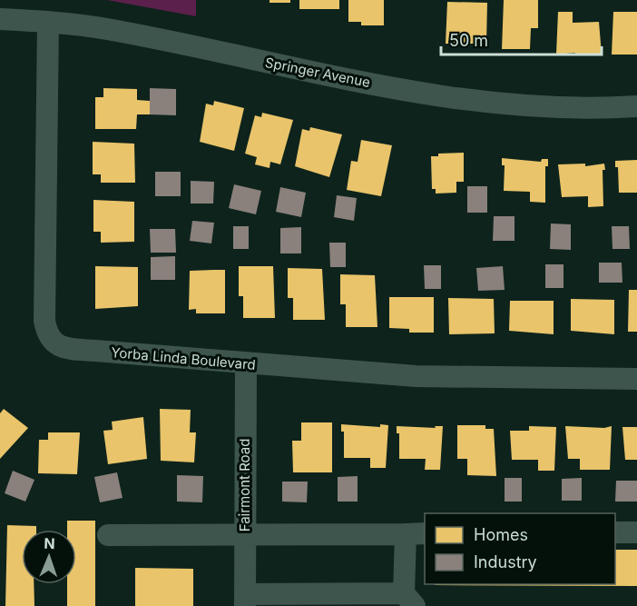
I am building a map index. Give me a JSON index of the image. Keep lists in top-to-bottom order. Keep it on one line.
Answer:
{"streets":{"street":["Springer Avenue","Yorba Linda Boulevard","Fairmont Road"]},"crossings":[["Springer Avenue","Yorba Linda Boulevard"],["Yorba Linda Boulevard","Fairmont Road"]],"legend":["Homes","Industry"],"scale_bar":"50 m","north":"top"}
